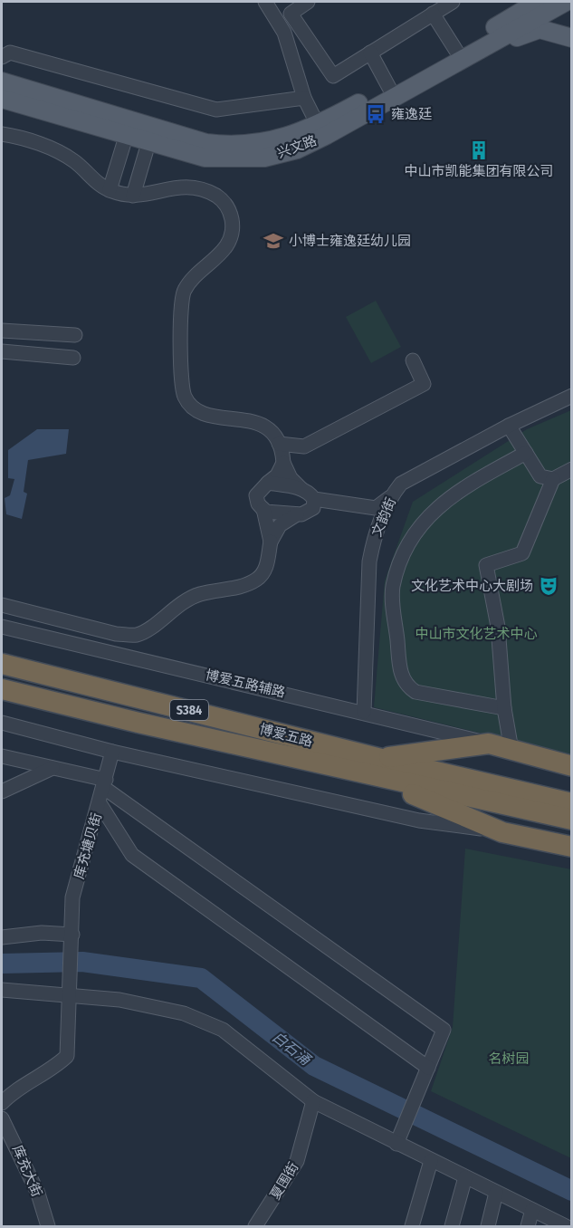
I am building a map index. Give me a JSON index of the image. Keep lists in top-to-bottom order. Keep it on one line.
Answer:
{"streets":{"highway":["S384","博爱五路"],"main road":["兴文路"],"street":["文韵街","博爱五路辅路","库充塘贝街","库充大街","夏围街"]},"crossings":[["文韵街","博爱五路辅路"]],"water":["白石涌"],"parks":["中山市文化艺术中心","名树园"],"places":{"bus stop":["雍逸廷"],"building":["中山市凯能集团有限公司"],"school or university":["小博士雍逸廷幼儿园"],"theatre":["文化艺术中心大剧场"]}}
